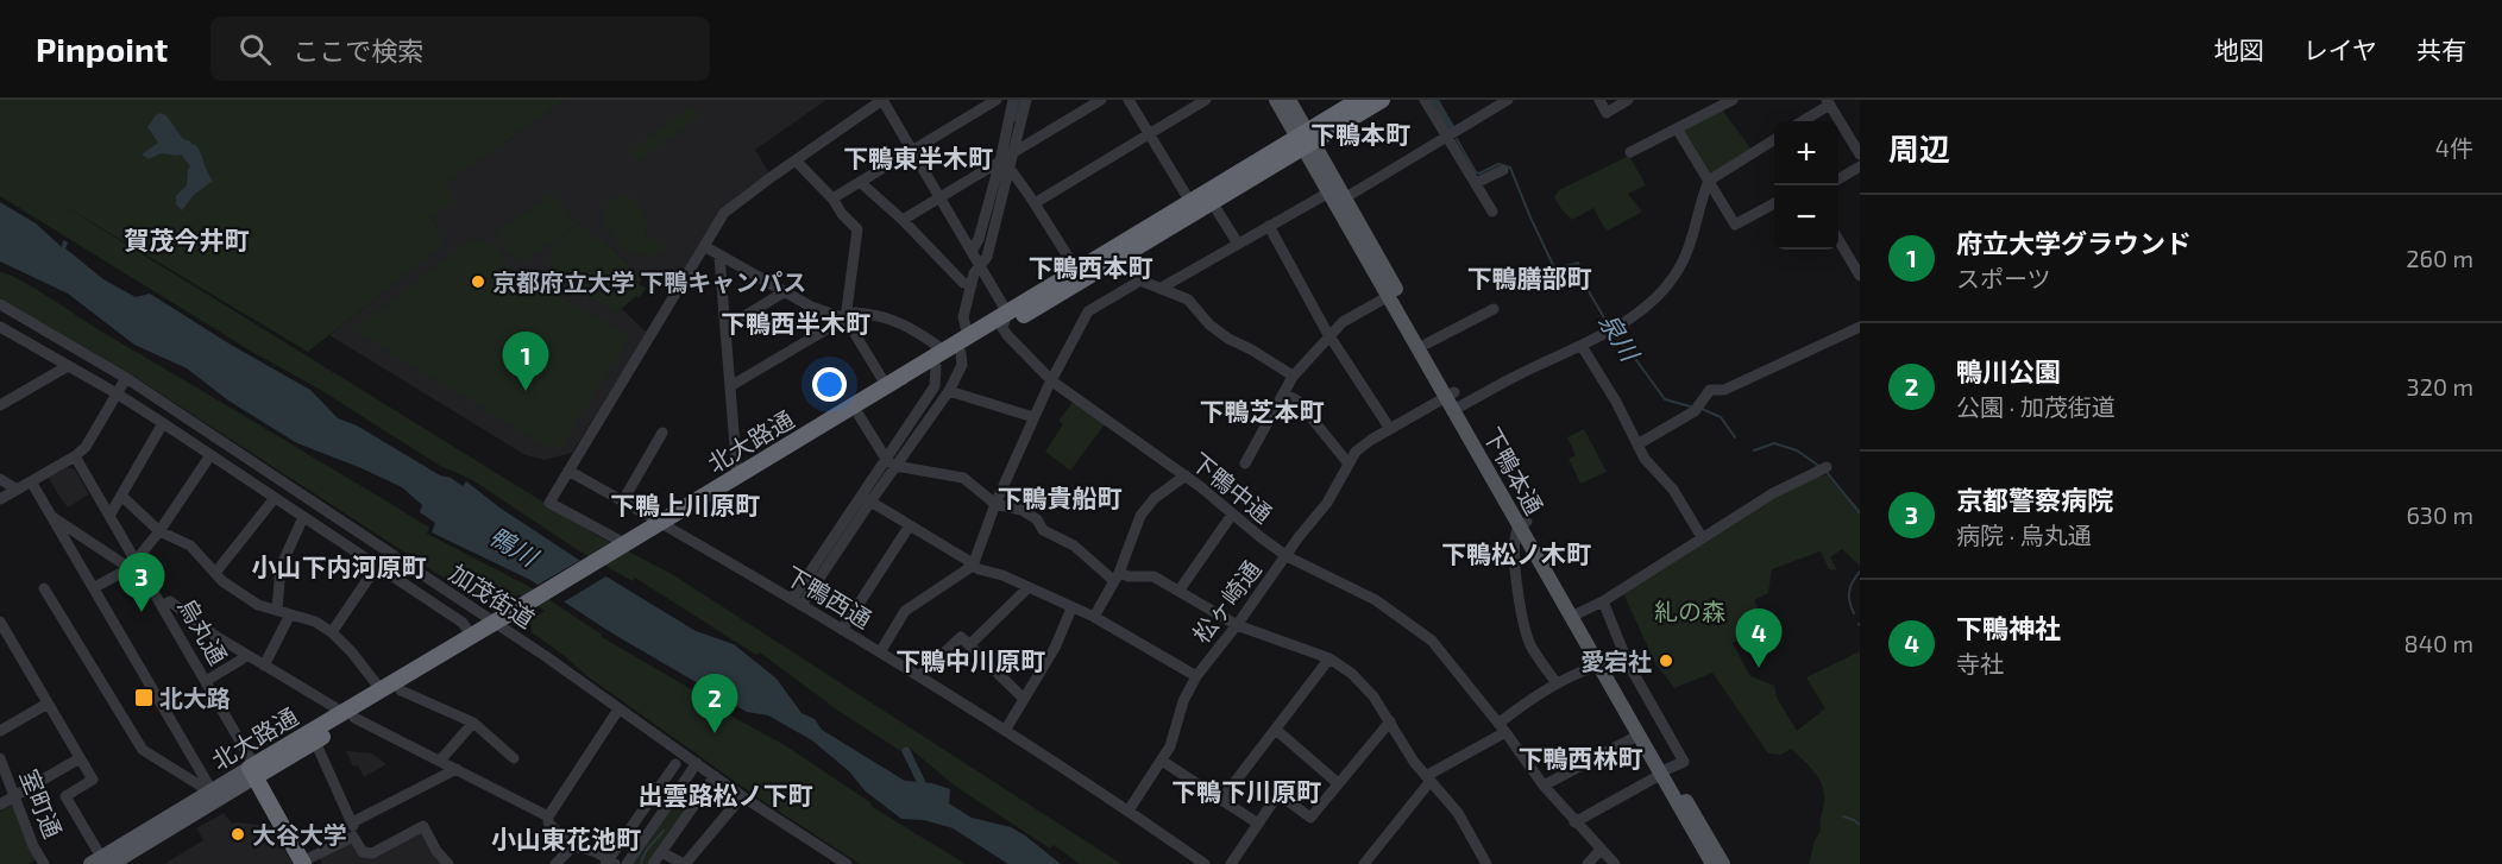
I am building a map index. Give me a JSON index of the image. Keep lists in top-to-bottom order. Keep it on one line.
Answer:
{"streets":{"highway":["北大路通","烏丸通"],"main road":["下鴨本通"],"street":["下鴨中通","加茂街道","下鴨西通","松ヶ崎通","室町通"]},"crossings":[["北大路通","下鴨本通"],["北大路通","下鴨中通"],["北大路通","加茂街道"],["北大路通","下鴨西通"],["北大路通","烏丸通"],["下鴨本通","松ヶ崎通"],["下鴨中通","松ヶ崎通"],["下鴨西通","松ヶ崎通"]],"districts":["下鴨本町","下鴨東半木町","賀茂今井町","下鴨西本町","下鴨膳部町","下鴨西半木町","下鴨芝本町","下鴨貴船町","下鴨上川原町","下鴨松ノ木町","小山下内河原町","下鴨中川原町","下鴨西林町","下鴨下川原町","出雲路松ノ下町","小山東花池町"],"water":["泉川","鴨川"],"parks":["糺の森"],"places":{"other":["京都府立大学 下鴨キャンパス","愛宕社","大谷大学"],"transit":["北大路"]},"page":{"header":"Pinpoint","search":"ここで検索","nav":["地図","レイヤ","共有"],"heading":["周辺","4件"],"map_buttons":["+","−"],"list":[{"mark":"1","name":"府立大学グラウンド","note":"スポーツ","value":"260 m"},{"mark":"2","name":"鴨川公園","note":"公園 · 加茂街道","value":"320 m"},{"mark":"3","name":"京都警察病院","note":"病院 · 烏丸通","value":"630 m"},{"mark":"4","name":"下鴨神社","note":"寺社","value":"840 m"}],"pins":["1","3","4","2"]}}
